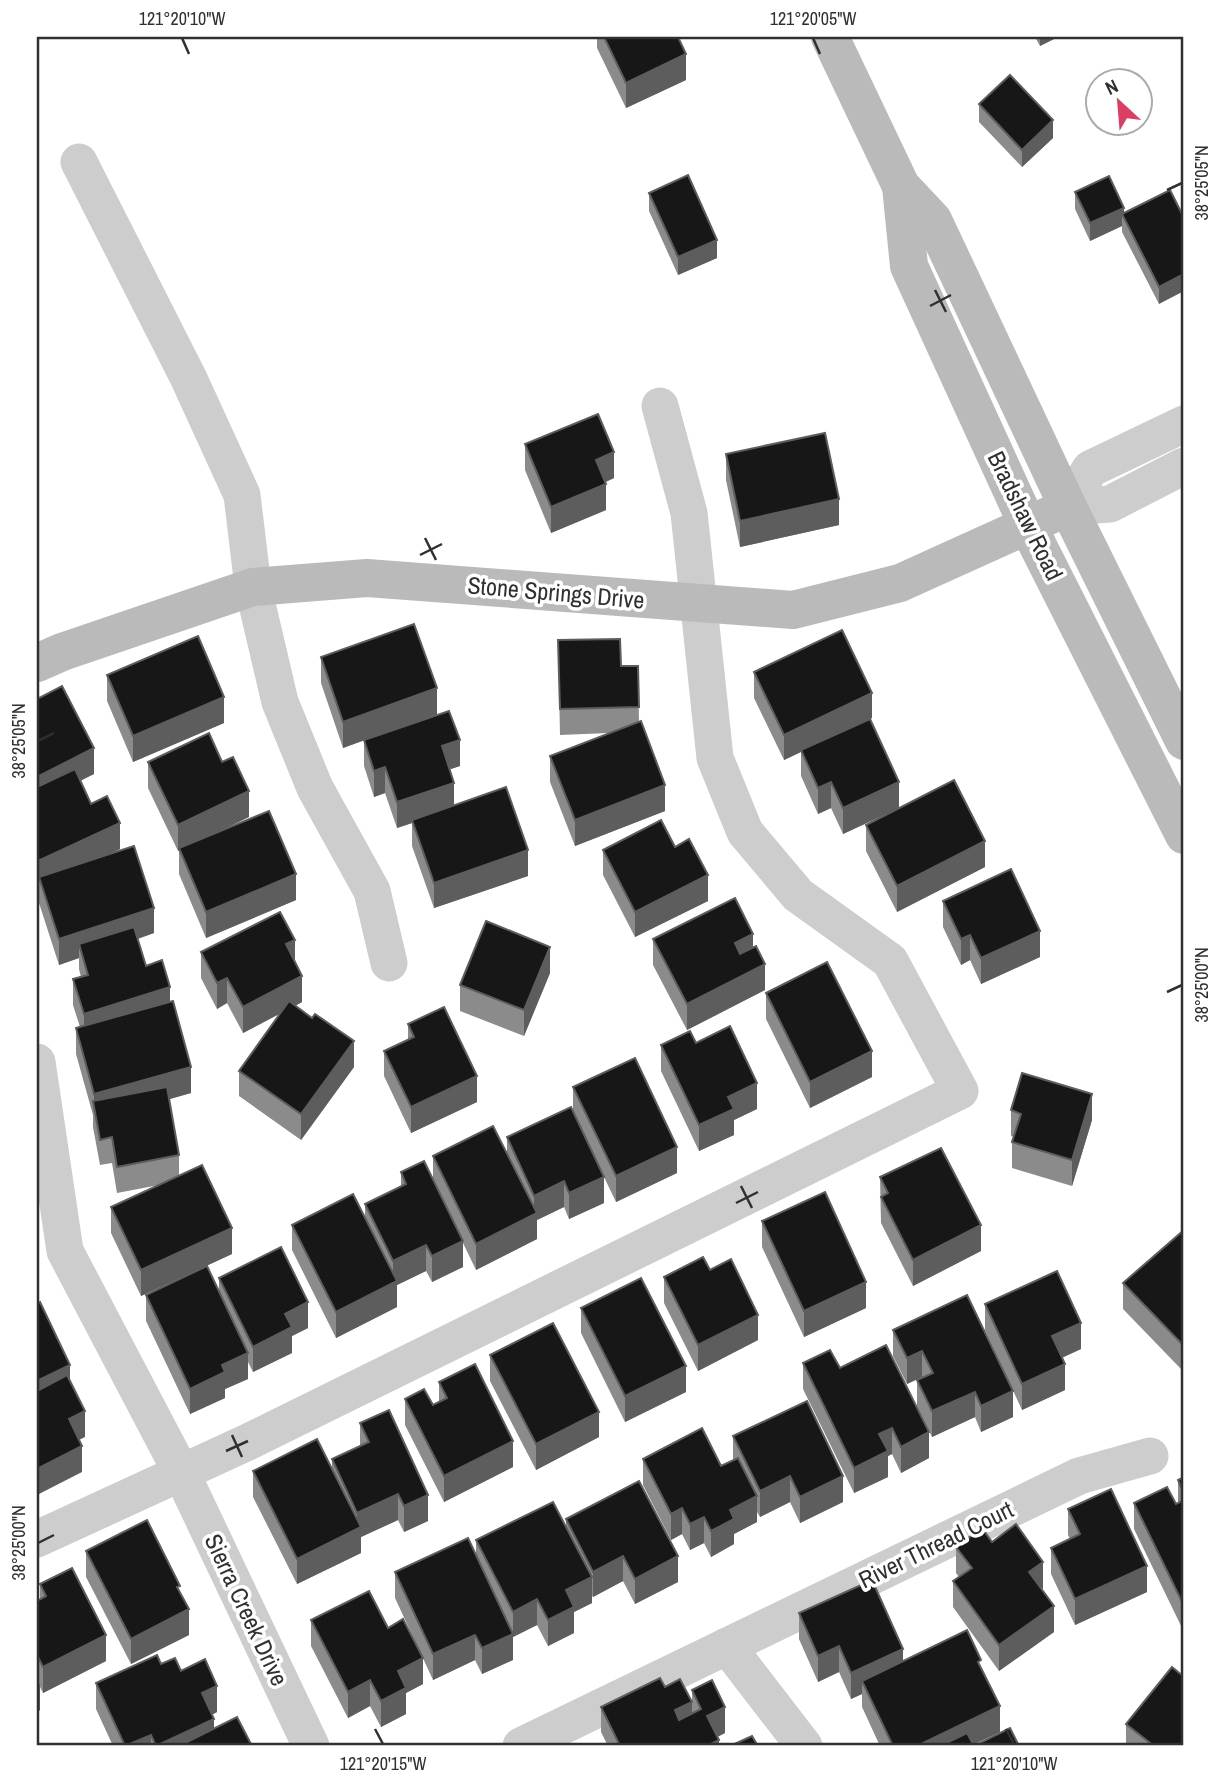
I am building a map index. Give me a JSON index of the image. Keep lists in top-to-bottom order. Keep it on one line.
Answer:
{"streets":{"main road":["Bradshaw Road","Stone Springs Drive"],"street":["River Thread Court","Sierra Creek Drive"]},"crossings":[["Bradshaw Road","Stone Springs Drive"]],"north":"top left","coordinates":["121°20'10\"W","121°20'05\"W","38°25'05\"N","38°25'00\"N","121°20'15\"W"]}
